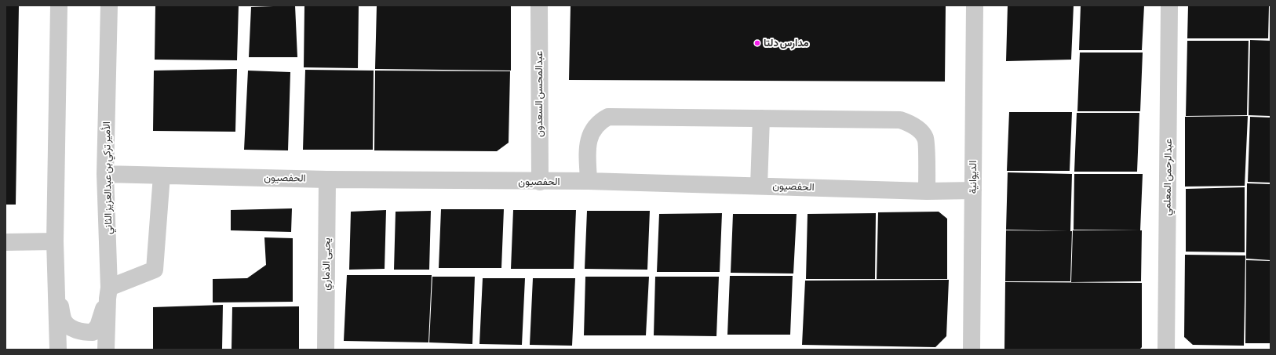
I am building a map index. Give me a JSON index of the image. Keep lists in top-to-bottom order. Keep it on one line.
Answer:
{"streets":{"street":["عبدالمحسن السعدون","الديوانية","عبدالرحمن المعلمي","الأمير تركي بن عبدالعزيز الثاني","الحفصيون","يحيى الذماري"]},"crossings":[["عبدالمحسن السعدون","الحفصيون"],["الديوانية","الحفصيون"],["الأمير تركي بن عبدالعزيز الثاني","الحفصيون"],["الحفصيون","يحيى الذماري"]],"places":["مدارس دلتا"]}
